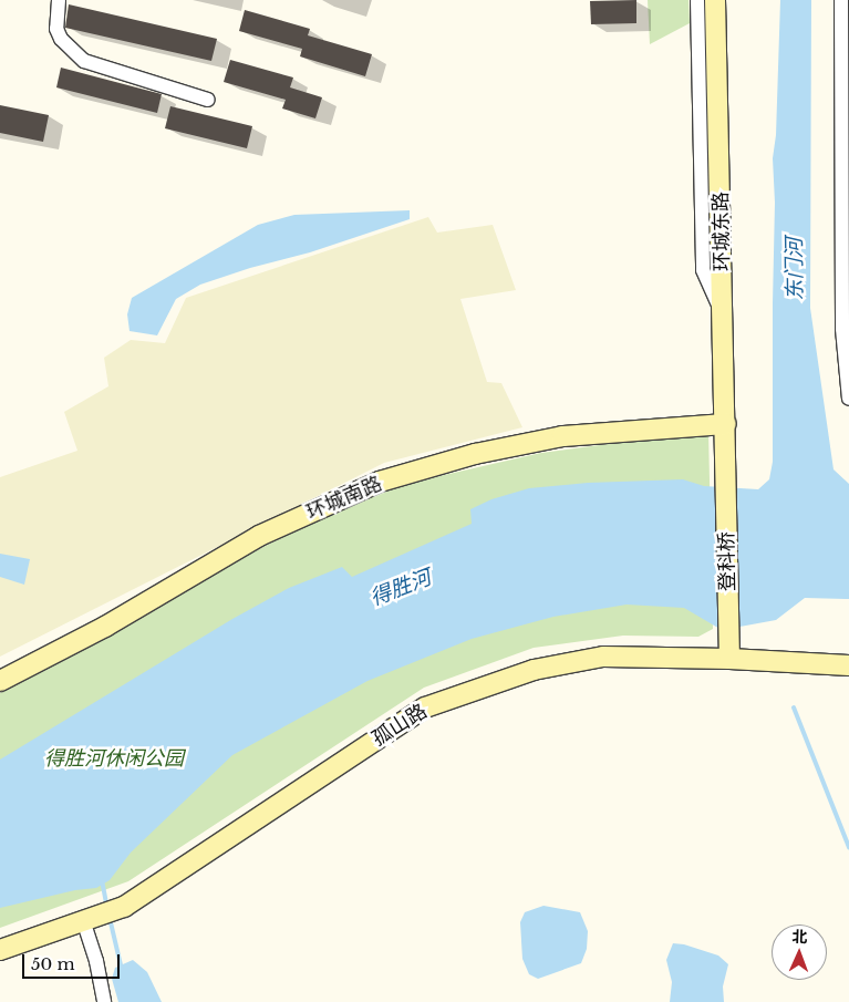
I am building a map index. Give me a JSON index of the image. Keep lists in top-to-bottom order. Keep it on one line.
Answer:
{"streets":{"main road":["环城东路","环城南路","登科桥","孤山路"]},"crossings":[["环城东路","环城南路"],["环城东路","登科桥"],["登科桥","孤山路"]],"water":["东门河","得胜河"],"parks":["得胜河休闲公园"],"scale_bar":"50 m","north":"top"}
